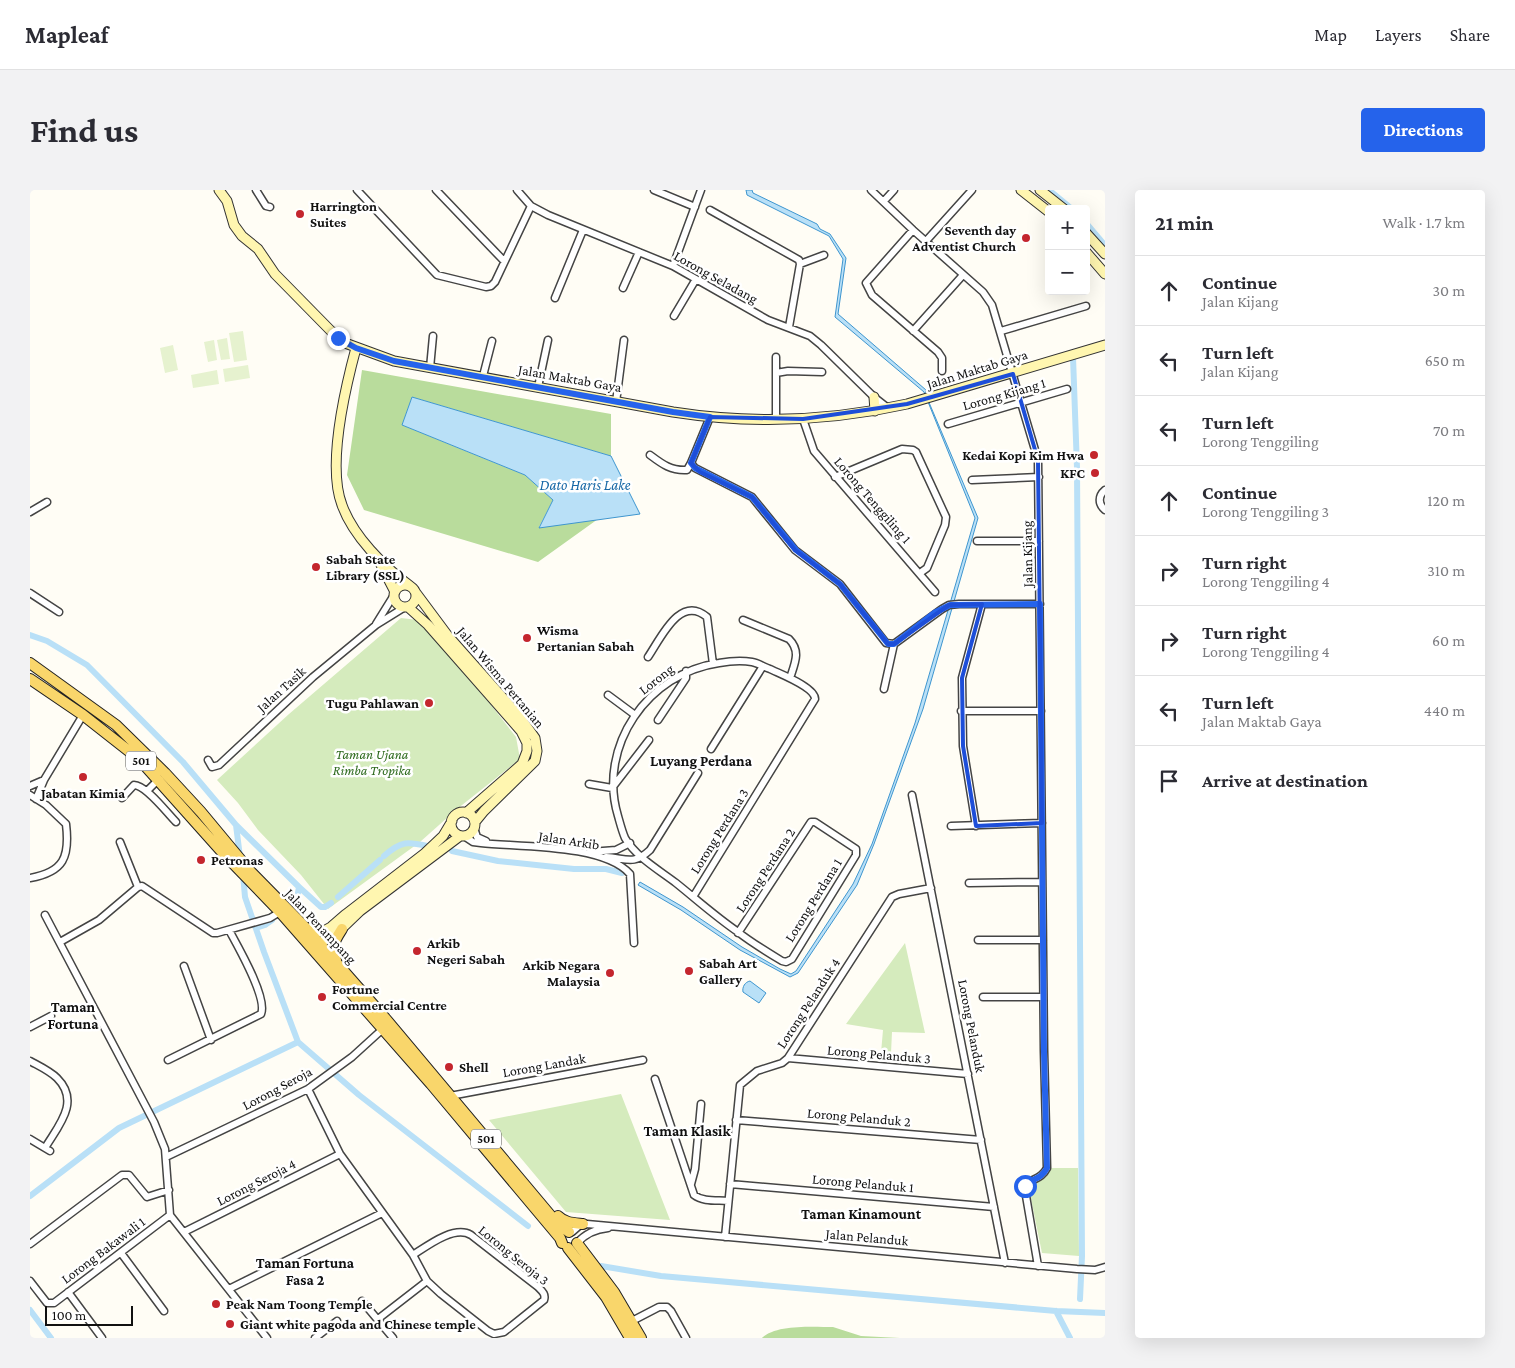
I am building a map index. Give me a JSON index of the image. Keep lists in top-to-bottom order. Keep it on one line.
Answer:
{"streets":{"main road":["501","Jalan Penampang"],"street":["Lorong Seladang","Jalan Maktab Gaya","Lorong Kijang 1","Lorong Tenggiling 1","Jalan Kijang","Jalan Wisma Pertanian","Lorong","Jalan Tasik","Lorong Perdana 3","Jalan Arkib","Lorong Perdana 2","Lorong Perdana 1","Lorong Pelanduk 4","Lorong Pelanduk","Lorong Pelanduk 3","Lorong Landak","Lorong Seroja","Lorong Pelanduk 2","Lorong Seroja 4","Lorong Pelanduk 1","Jalan Pelanduk","Lorong Bakawali 1","Lorong Seroja 3"]},"crossings":[["Lorong Seladang","Jalan Maktab Gaya"],["Jalan Maktab Gaya","Lorong Tenggiling 1"],["Jalan Maktab Gaya","Jalan Kijang"],["Lorong Kijang 1","Jalan Kijang"],["Jalan Kijang","Jalan Pelanduk"],["Jalan Wisma Pertanian","Jalan Tasik"],["Jalan Wisma Pertanian","Jalan Arkib"],["Lorong","Lorong Perdana 3"],["Lorong Perdana 2","Lorong Perdana 1"],["Jalan Penampang","Lorong Landak"],["Jalan Penampang","Lorong Seroja"],["Jalan Penampang","Jalan Pelanduk"],["Lorong Pelanduk 4","Lorong Pelanduk"],["Lorong Pelanduk 4","Lorong Pelanduk 3"],["Lorong Pelanduk 4","Lorong Pelanduk 2"],["Lorong Pelanduk 4","Lorong Pelanduk 1"],["Lorong Pelanduk 4","Jalan Pelanduk"],["Lorong Pelanduk","Lorong Pelanduk 3"],["Lorong Pelanduk","Lorong Pelanduk 2"],["Lorong Pelanduk","Lorong Pelanduk 1"],["Lorong Pelanduk","Jalan Pelanduk"],["Lorong Seroja","Lorong Seroja 3"],["Lorong Seroja 4","Lorong Seroja 3"]],"districts":["Luyang Perdana","Taman Fortuna","Taman Klasik","Taman Kinamount","Taman Fortuna Fasa 2"],"water":["Dato Haris Lake"],"parks":["Taman Ujana Rimba Tropika"],"places":["Harrington Suites","Seventh day Adventist Church","Kedai Kopi Kim Hwa","KFC","Sabah State Library (SSL)","Wisma Pertanian Sabah","Tugu Pahlawan","Jabatan Kimia","Petronas","Arkib Negeri Sabah","Sabah Art Gallery","Arkib Negara Malaysia","Fortune Commercial Centre","Shell","Peak Nam Toong Temple","Giant white pagoda and Chinese temple"],"scale_bar":"100 m","page":{"header":"Mapleaf","nav":["Map","Layers","Share"],"buttons":"Directions","title":"Find us","heading":["21 min","Walk · 1.7 km"],"map_buttons":["+","−"],"list":[["Continue","Jalan Kijang","30 m"],["Turn left","Jalan Kijang","650 m"],["Turn left","Lorong Tenggiling","70 m"],["Continue","Lorong Tenggiling 3","120 m"],["Turn right","Lorong Tenggiling 4","310 m"],["Turn right","Lorong Tenggiling 4","60 m"],["Turn left","Jalan Maktab Gaya","440 m"],"Arrive at destination"],"scale":"100 m"}}
